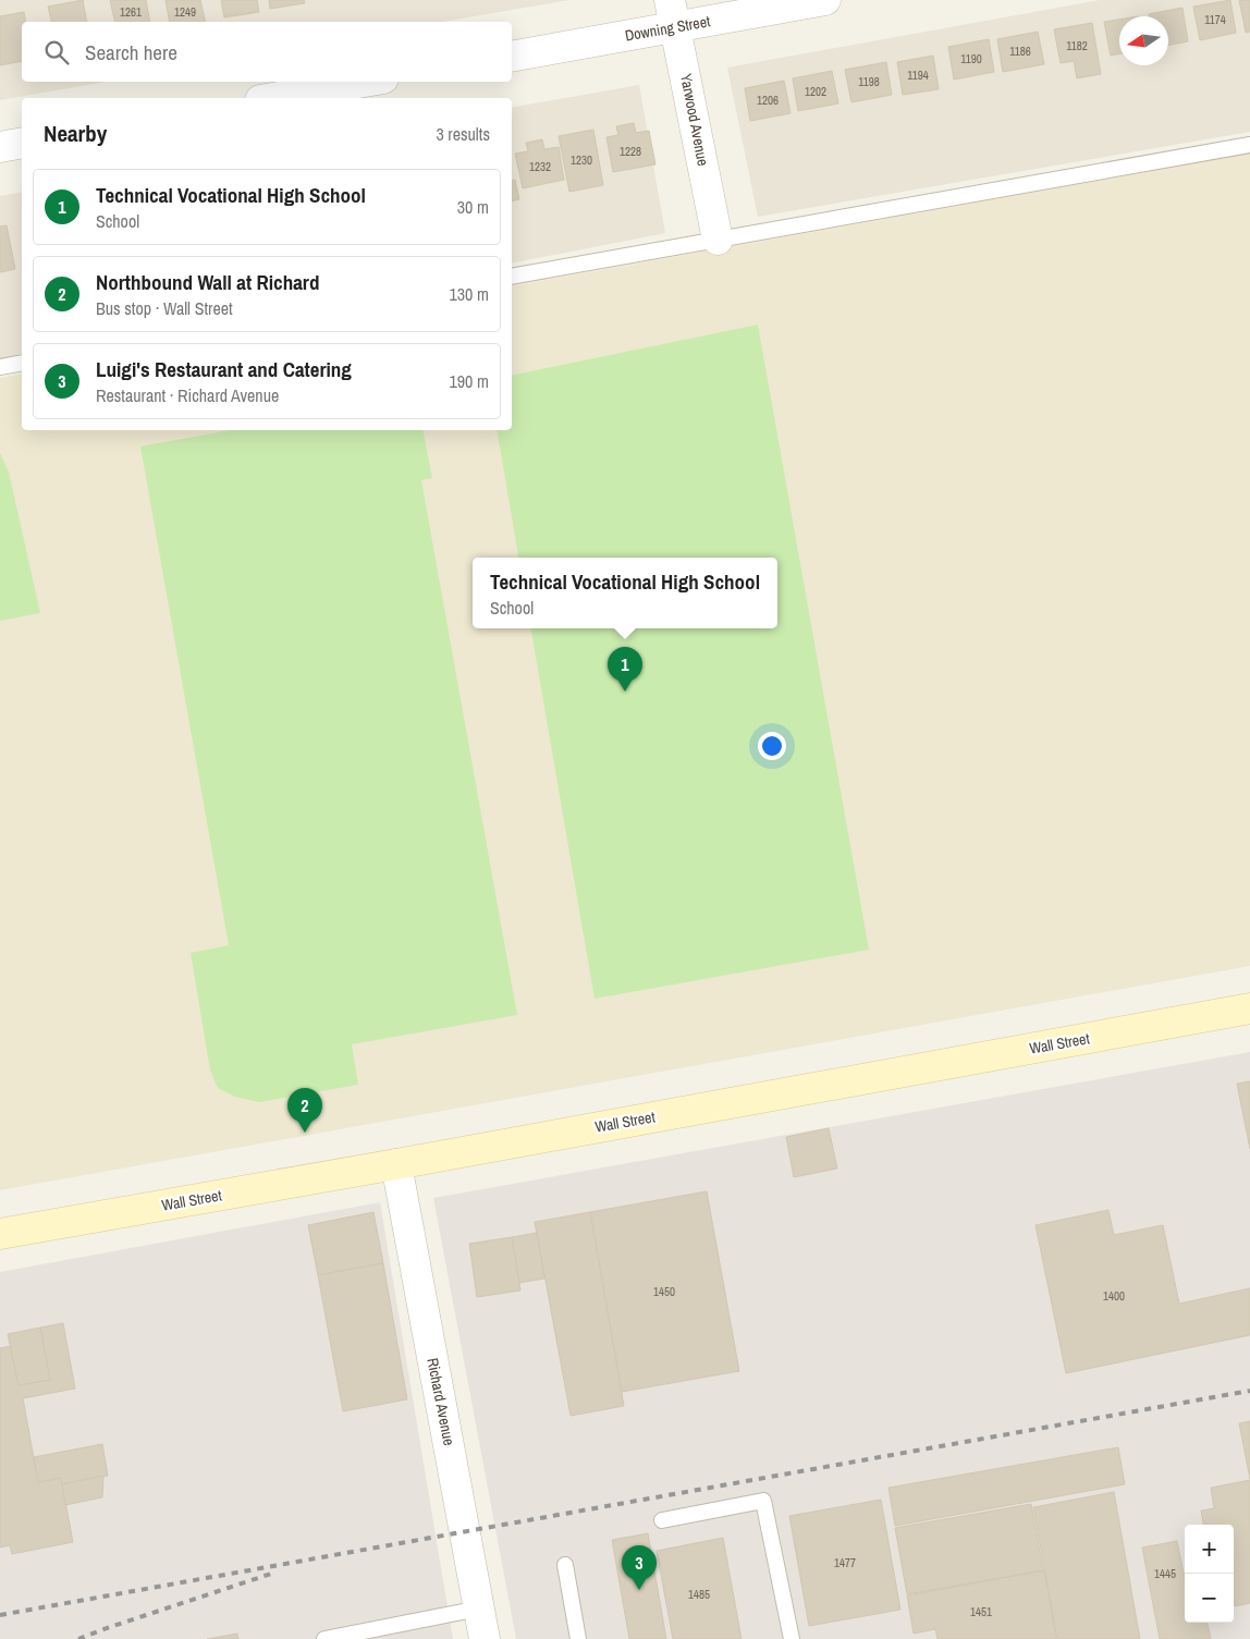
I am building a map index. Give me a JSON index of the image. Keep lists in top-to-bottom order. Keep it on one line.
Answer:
{"streets":{"main road":["Wall Street"],"street":["Downing Street","Yarwood Avenue","Richard Avenue"]},"crossings":[["Downing Street","Yarwood Avenue"],["Wall Street","Richard Avenue"]],"house_numbers":["1261","1249","1174","1182","1186","1190","1194","1198","1202","1206","1228","1230","1232","1450","1400","1477","1445","1485","1451"],"north":"left","page":{"search":"Search here","heading":["Nearby","3 results"],"list":[{"mark":"1","name":"Technical Vocational High School","note":"School","value":"30 m"},{"mark":"2","name":"Northbound Wall at Richard","note":"Bus stop · Wall Street","value":"130 m"},{"mark":"3","name":"Luigi's Restaurant and Catering","note":"Restaurant · Richard Avenue","value":"190 m"}],"popup":["Technical Vocational High School","School"],"pins":["1","2","3"],"map_buttons":["+","−"]}}
